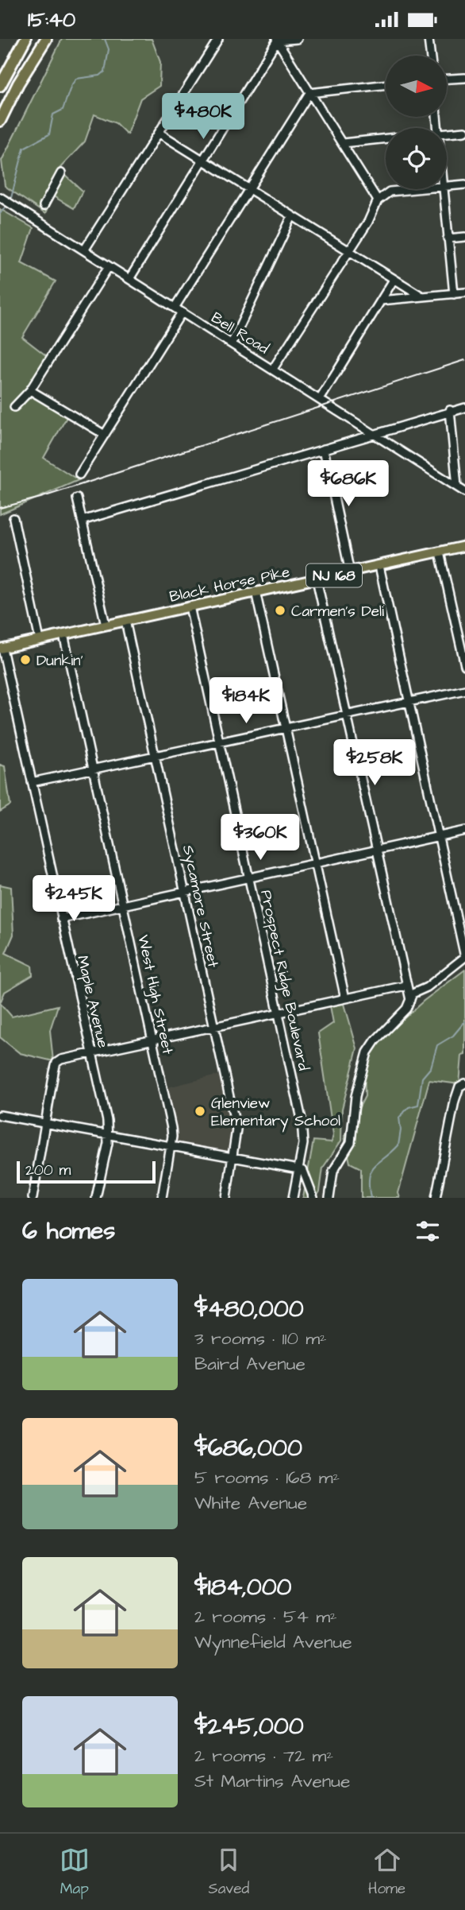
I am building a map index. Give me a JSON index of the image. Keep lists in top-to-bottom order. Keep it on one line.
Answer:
{"streets":{"main road":["NJ 168","Black Horse Pike"],"street":["Bell Road","Sycamore Street","Prospect Ridge Boulevard","West High Street","Maple Avenue"]},"crossings":[["Black Horse Pike","Sycamore Street"],["Black Horse Pike","Prospect Ridge Boulevard"],["Black Horse Pike","West High Street"],["Black Horse Pike","Maple Avenue"]],"places":["Carmen's Deli","Dunkin'","Glenview Elementary School"],"scale_bar":"200 m","north":"right","page":{"status":"15:40","price":["$480K","$686K","$184K","$258K","$360K","$245K"],"scale":"200 m","heading":"6 homes","list":[{"name":"$480,000","note":"3 rooms · 110 m² · Baird Avenue"},{"name":"$686,000","note":"5 rooms · 168 m² · White Avenue"},{"name":"$184,000","note":"2 rooms · 54 m² · Wynnefield Avenue"},{"name":"$245,000","note":"2 rooms · 72 m² · St Martins Avenue"}],"tabs":["Map","Saved","Home"]}}
